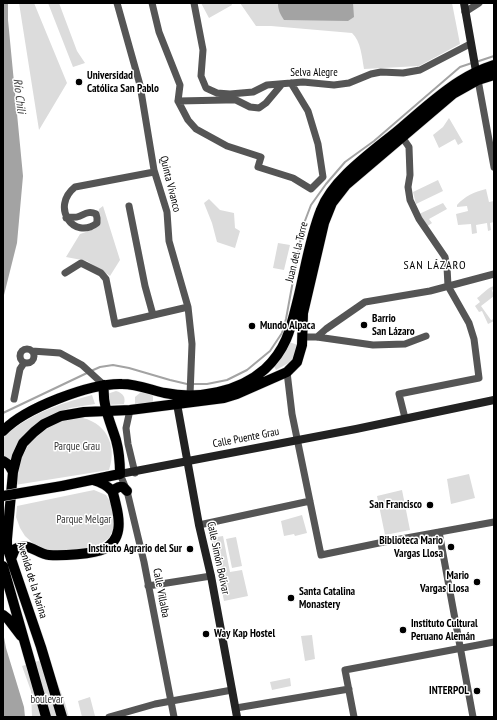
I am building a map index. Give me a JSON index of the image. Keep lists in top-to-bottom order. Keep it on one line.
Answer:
{"streets":{"main road":["Juan del la Torre","Calle Puente Grau","Avenida de la Marina"],"street":["Selva Alegre","Quinta Vivanco","Calle Simón Bolívar","Calle Villalba"]},"crossings":[["Quinta Vivanco","Juan del la Torre"],["Juan del la Torre","Calle Simón Bolívar"],["Juan del la Torre","Avenida de la Marina"],["Calle Puente Grau","Calle Simón Bolívar"],["Calle Puente Grau","Calle Villalba"]],"districts":["SAN LÁZARO"],"water":["Río Chili"],"parks":["Parque Grau","Parque Melgar","boulevar"],"places":["Universidad Católica San Pablo","Barrio San Lázaro","Mundo Alpaca","San Francisco","Biblioteca Mario Vargas Llosa","Instituto Agrario del Sur","Mario Vargas Llosa","Santa Catalina Monastery","Instituto Cultural Peruano Alemán","Way Kap Hostel","INTERPOL"]}
